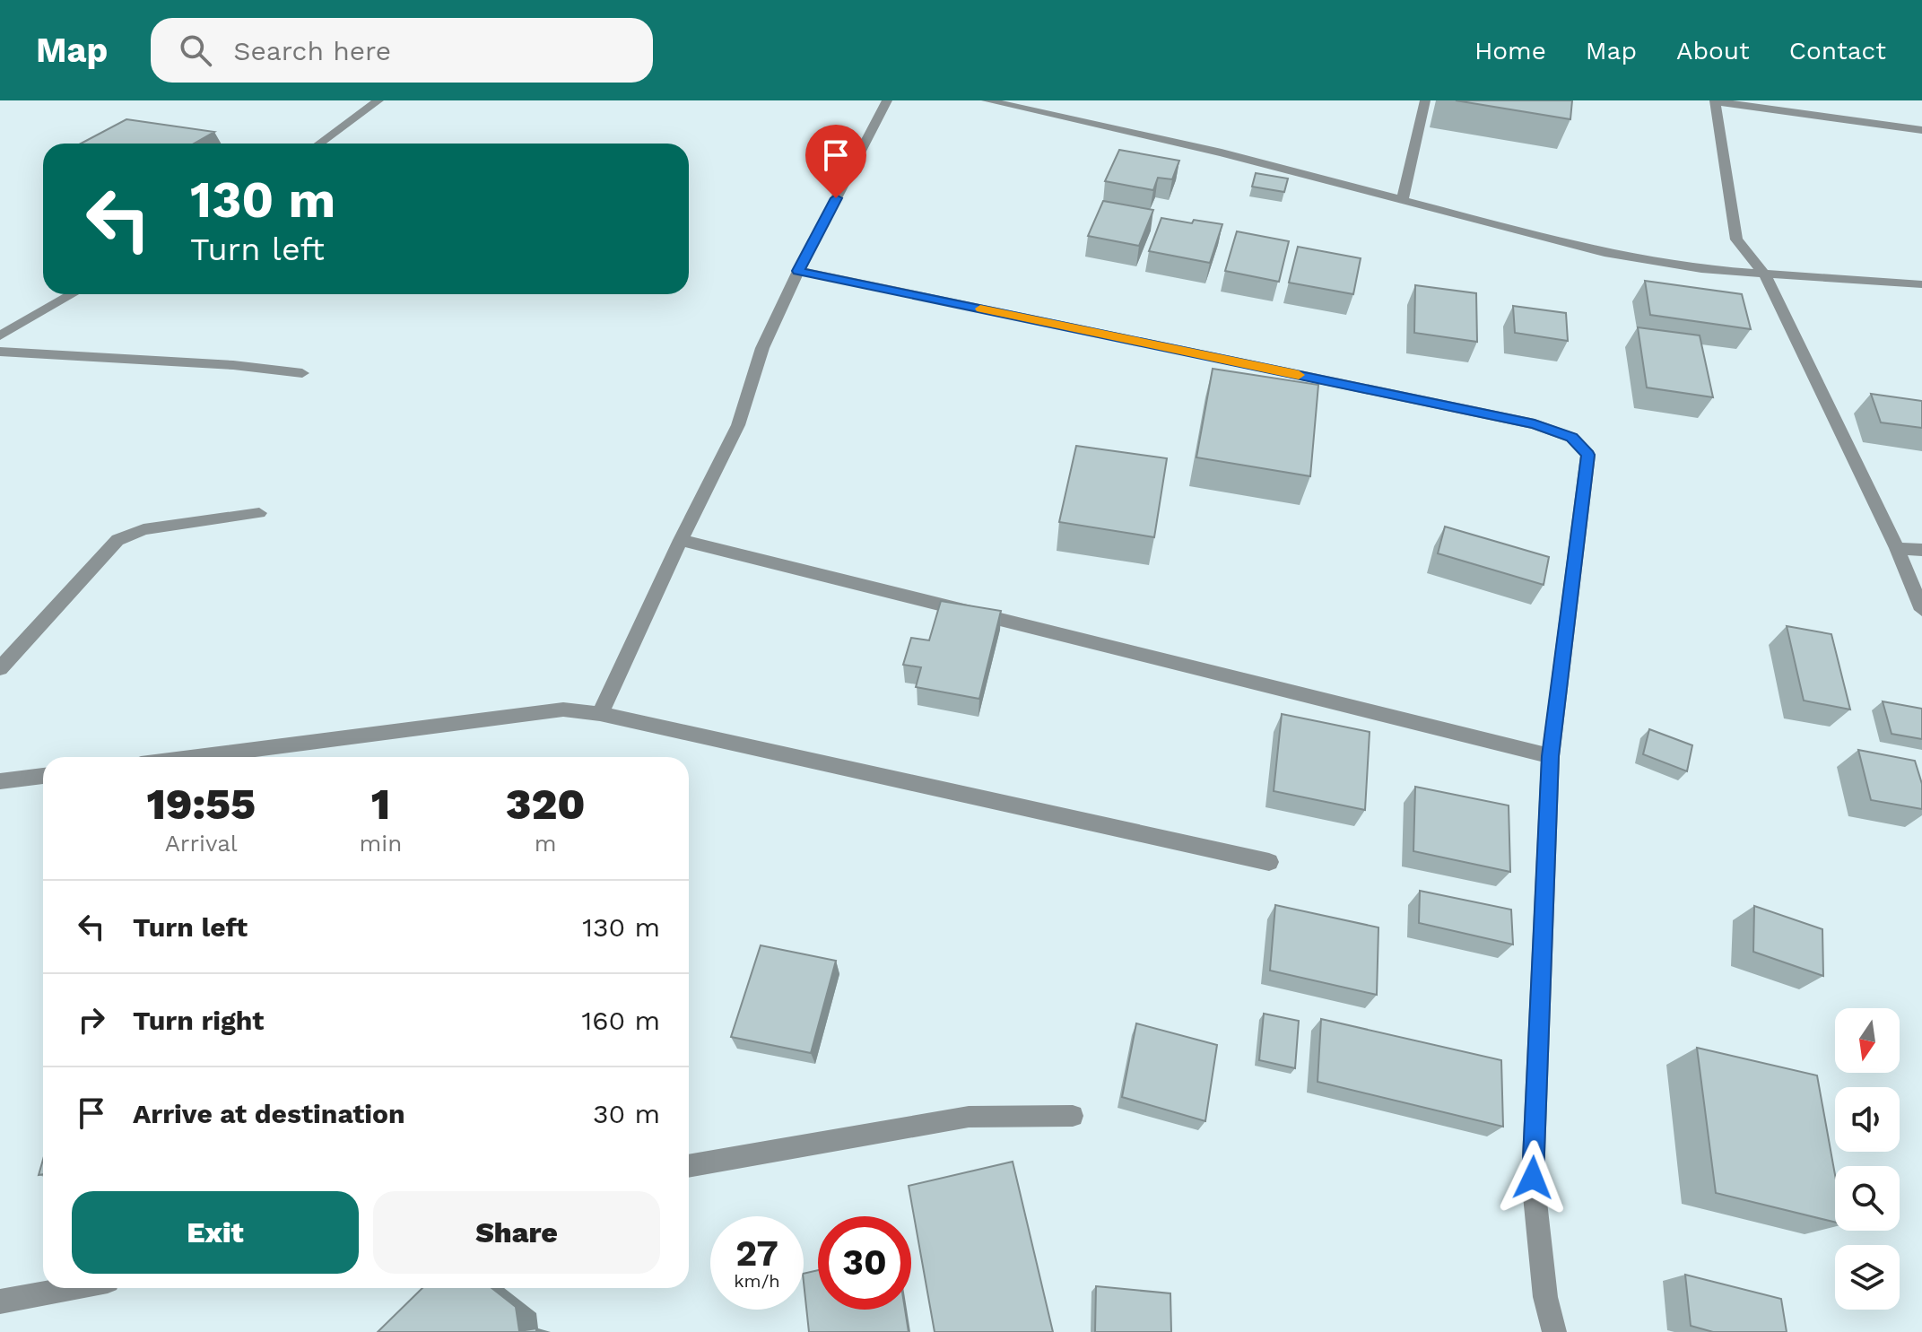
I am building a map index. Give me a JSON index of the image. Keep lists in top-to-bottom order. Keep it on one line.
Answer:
{"north":"bottom","page":{"header":"Map","search":"Search here","nav":["Home","Map","About","Contact"],"turn":["130 m","Turn left"],"eta":["19:55","Arrival","1","min","320","m"],"list":[{"name":"Turn left","value":"130 m"},{"name":"Turn right","value":"160 m"},{"name":"Arrive at destination","value":"30 m"}],"buttons":["Exit","Share"],"speed":"27 km/h","limit":"30"}}
